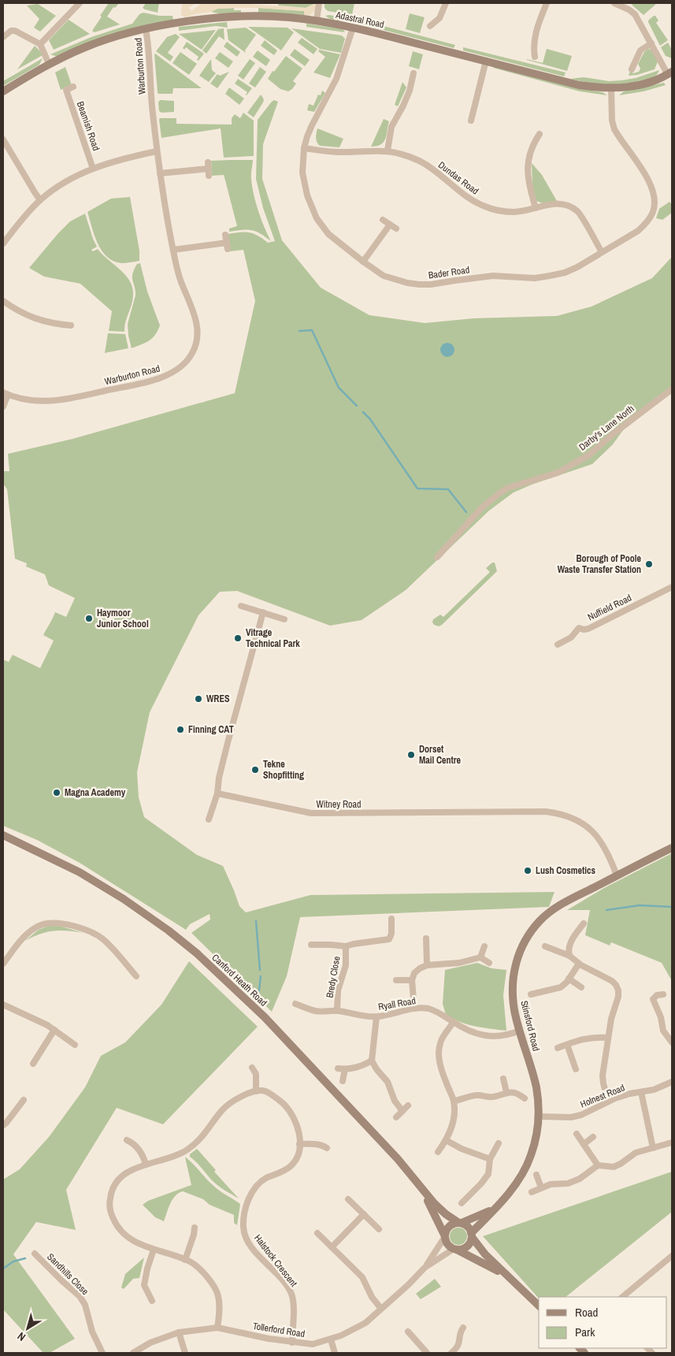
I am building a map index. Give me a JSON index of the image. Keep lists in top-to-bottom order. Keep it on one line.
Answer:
{"streets":{"street":["Adastral Road","Warburton Road","Beamish Road","Dundas Road","Bader Road","Darby's Lane North","Nuffield Road","Witney Road","Bredy Close","Canford Heath Road","Ryall Road","Stinsford Road","Holnest Road","Halstock Crescent","Sandhills Close","Tollerford Road"]},"crossings":[["Adastral Road","Warburton Road"],["Adastral Road","Bader Road"],["Dundas Road","Bader Road"],["Witney Road","Stinsford Road"],["Bredy Close","Ryall Road"],["Canford Heath Road","Stinsford Road"],["Canford Heath Road","Tollerford Road"],["Ryall Road","Stinsford Road"],["Stinsford Road","Holnest Road"],["Stinsford Road","Tollerford Road"],["Halstock Crescent","Tollerford Road"]],"places":["Borough of Poole Waste Transfer Station","Haymoor Junior School","Vitrage Technical Park","WRES","Finning CAT","Dorset Mail Centre","Tekne Shopfitting","Magna Academy","Lush Cosmetics"],"legend":["Road","Park"],"north":"bottom left"}
